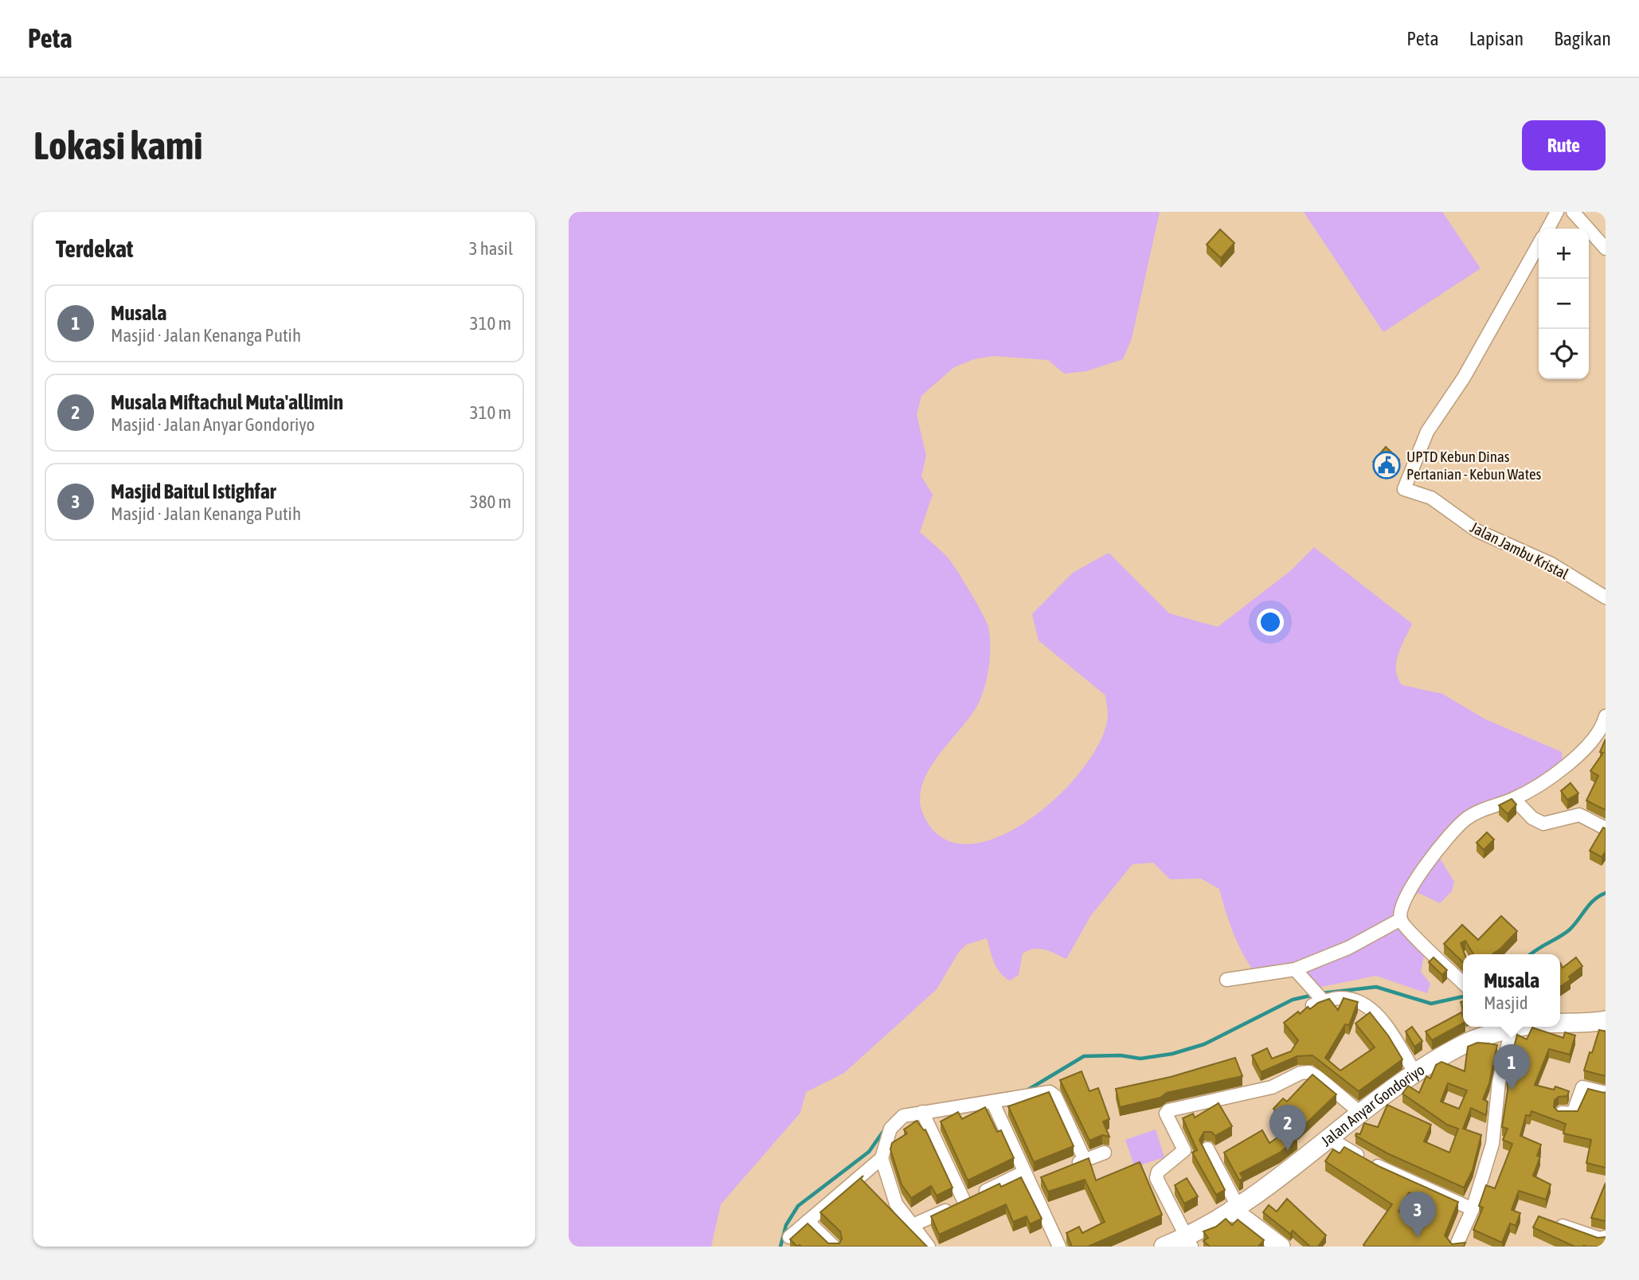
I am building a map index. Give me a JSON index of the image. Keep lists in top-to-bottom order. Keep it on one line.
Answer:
{"streets":{"street":["Jalan Jambu Kristal","Jalan Anyar Gondoriyo"]},"places":{"public building":["UPTD Kebun Dinas Pertanian - Kebun Wates"]},"page":{"header":"Peta","nav":["Peta","Lapisan","Bagikan"],"buttons":"Rute","title":"Lokasi kami","heading":["Terdekat","3 hasil"],"map_buttons":["+","−"],"list":[{"mark":"1","name":"Musala","note":"Masjid · Jalan Kenanga Putih","value":"310 m"},{"mark":"2","name":"Musala Miftachul Muta'allimin","note":"Masjid · Jalan Anyar Gondoriyo","value":"310 m"},{"mark":"3","name":"Masjid Baitul Istighfar","note":"Masjid · Jalan Kenanga Putih","value":"380 m"}],"popup":["Musala","Masjid"],"pins":["1","2","3"]}}
